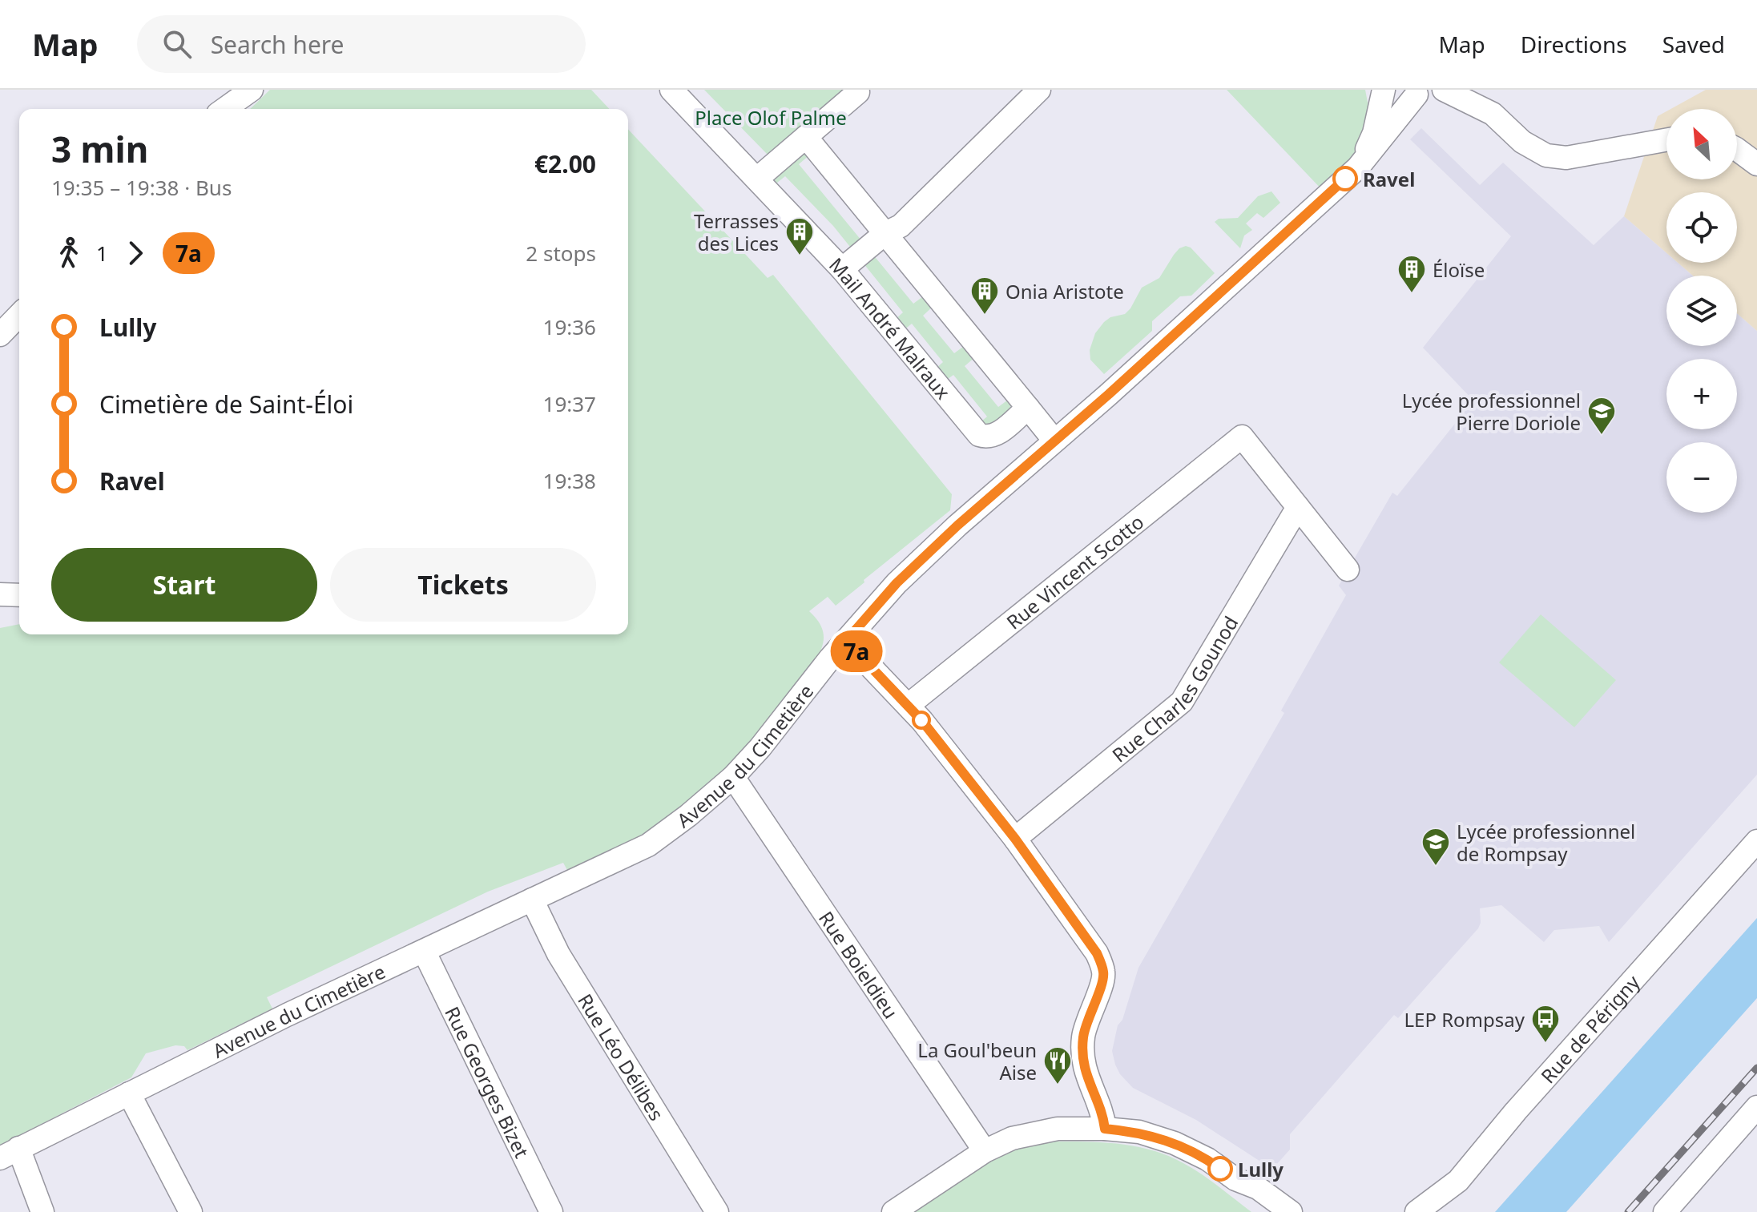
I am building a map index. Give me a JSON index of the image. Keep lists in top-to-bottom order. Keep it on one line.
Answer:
{"streets":{"street":["Mail André Malraux","Rue Vincent Scotto","Rue Charles Gounod","Avenue du Cimetière","Rue Boieldieu","Rue de Périgny","Rue Léo Délibes","Rue Georges Bizet"]},"crossings":[["Rue Vincent Scotto","Rue Charles Gounod"],["Avenue du Cimetière","Rue Boieldieu"],["Avenue du Cimetière","Rue Léo Délibes"],["Avenue du Cimetière","Rue Georges Bizet"]],"parks":["Place Olof Palme"],"places":{"other":["Ravel","Lully"],"building":["Terrasses des Lices","Éloïse","Onia Aristote"],"school or university":["Lycée professionnel Pierre Doriole","Lycée professionnel de Rompsay"],"bus stop":["LEP Rompsay"],"restaurant":["La Goul'beun Aise"]},"lines":["bus line 7a"],"north":"top left","page":{"header":"Map","search":"Search here","nav":["Map","Directions","Saved"],"on_map":"7a","map_buttons":["+","−"],"heading":["3 min","19:35 – 19:38 · Bus","€2.00"],"legs":["1","7a","2 stops"],"list":[{"name":"Lully","value":"19:36"},{"name":"Cimetière de Saint-Éloi","value":"19:37"},{"name":"Ravel","value":"19:38"}],"buttons":["Start","Tickets"]}}
